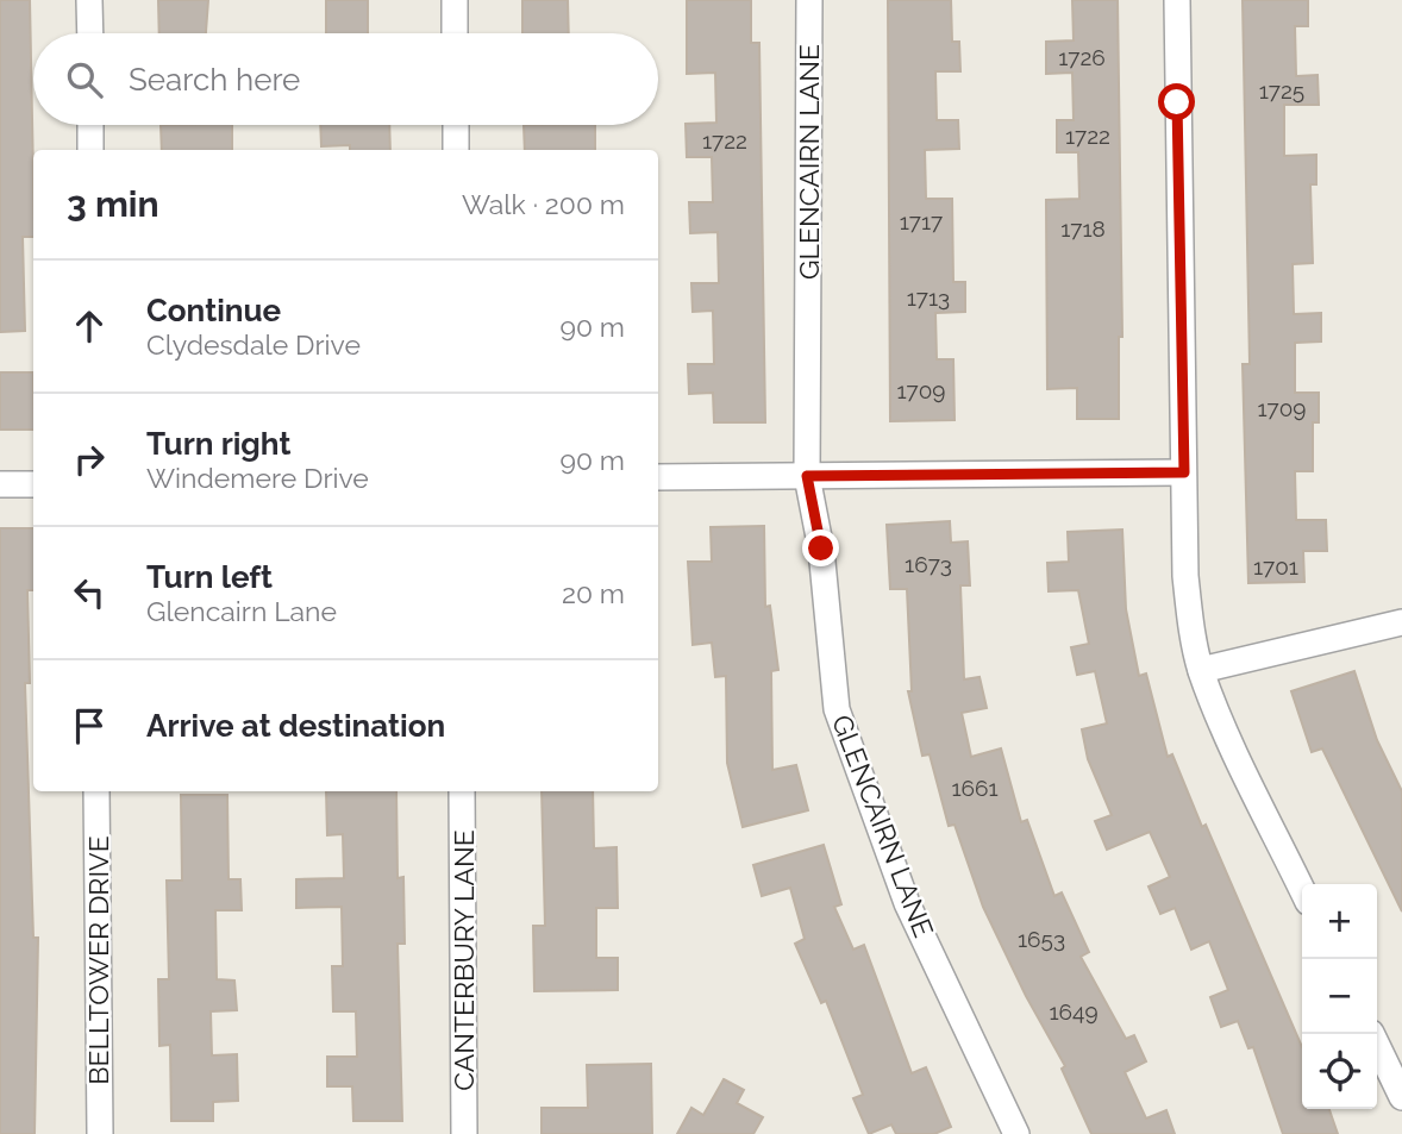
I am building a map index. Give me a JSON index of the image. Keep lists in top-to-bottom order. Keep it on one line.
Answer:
{"streets":{"street":["GLENCAIRN LANE","BELLTOWER DRIVE","CANTERBURY LANE"]},"house_numbers":["1726","1725","1722","1722","1717","1718","1713","1709","1709","1673","1701","1661","1653","1649"],"page":{"search":"Search here","heading":["3 min","Walk · 200 m"],"list":[["Continue","Clydesdale Drive","90 m"],["Turn right","Windemere Drive","90 m"],["Turn left","Glencairn Lane","20 m"],"Arrive at destination"],"map_buttons":["+","−"]}}
